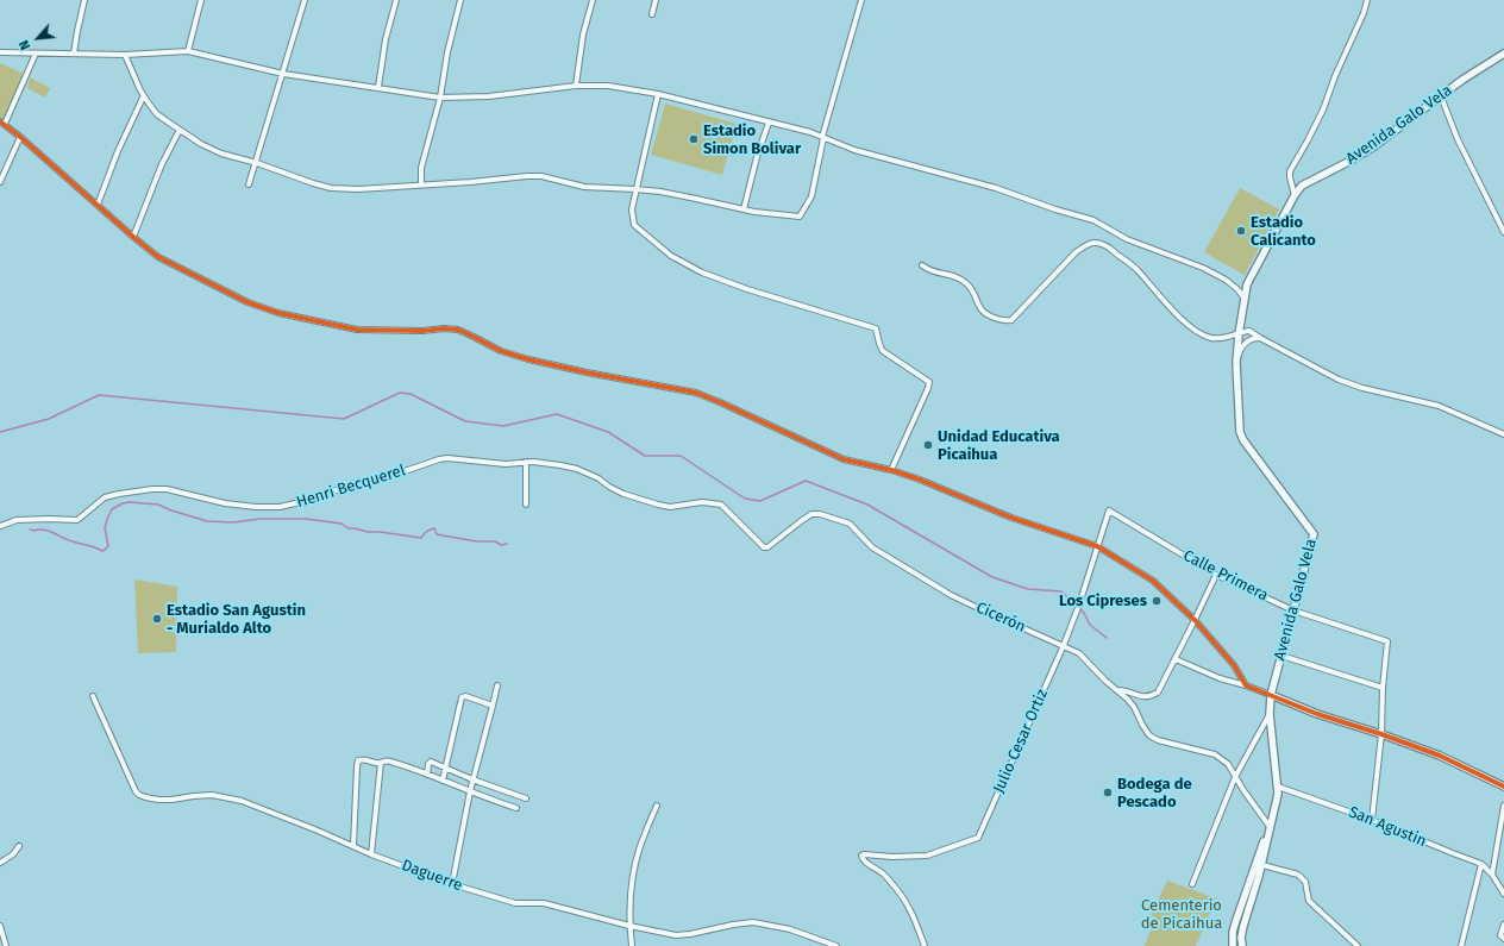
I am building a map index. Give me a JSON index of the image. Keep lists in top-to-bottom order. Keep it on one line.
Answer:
{"streets":{"main road":["Avenida Galo Vela"],"street":["Henri Becquerel","Calle Primera","Cicerón","Julio Cesar Ortiz","San Agustin","Daguerre"]},"crossings":[["Avenida Galo Vela","Calle Primera"],["Avenida Galo Vela","Cicerón"],["Avenida Galo Vela","San Agustin"],["Henri Becquerel","Cicerón"],["Calle Primera","Julio Cesar Ortiz"],["Cicerón","Julio Cesar Ortiz"]],"parks":["Cementerio de Picaihua"],"places":["Estadio Simon Bolivar","Estadio Calicanto","Unidad Educativa Picaihua","Los Cipreses","Estadio San Agustin - Murialdo Alto","Bodega de Pescado"],"north":"bottom left"}
